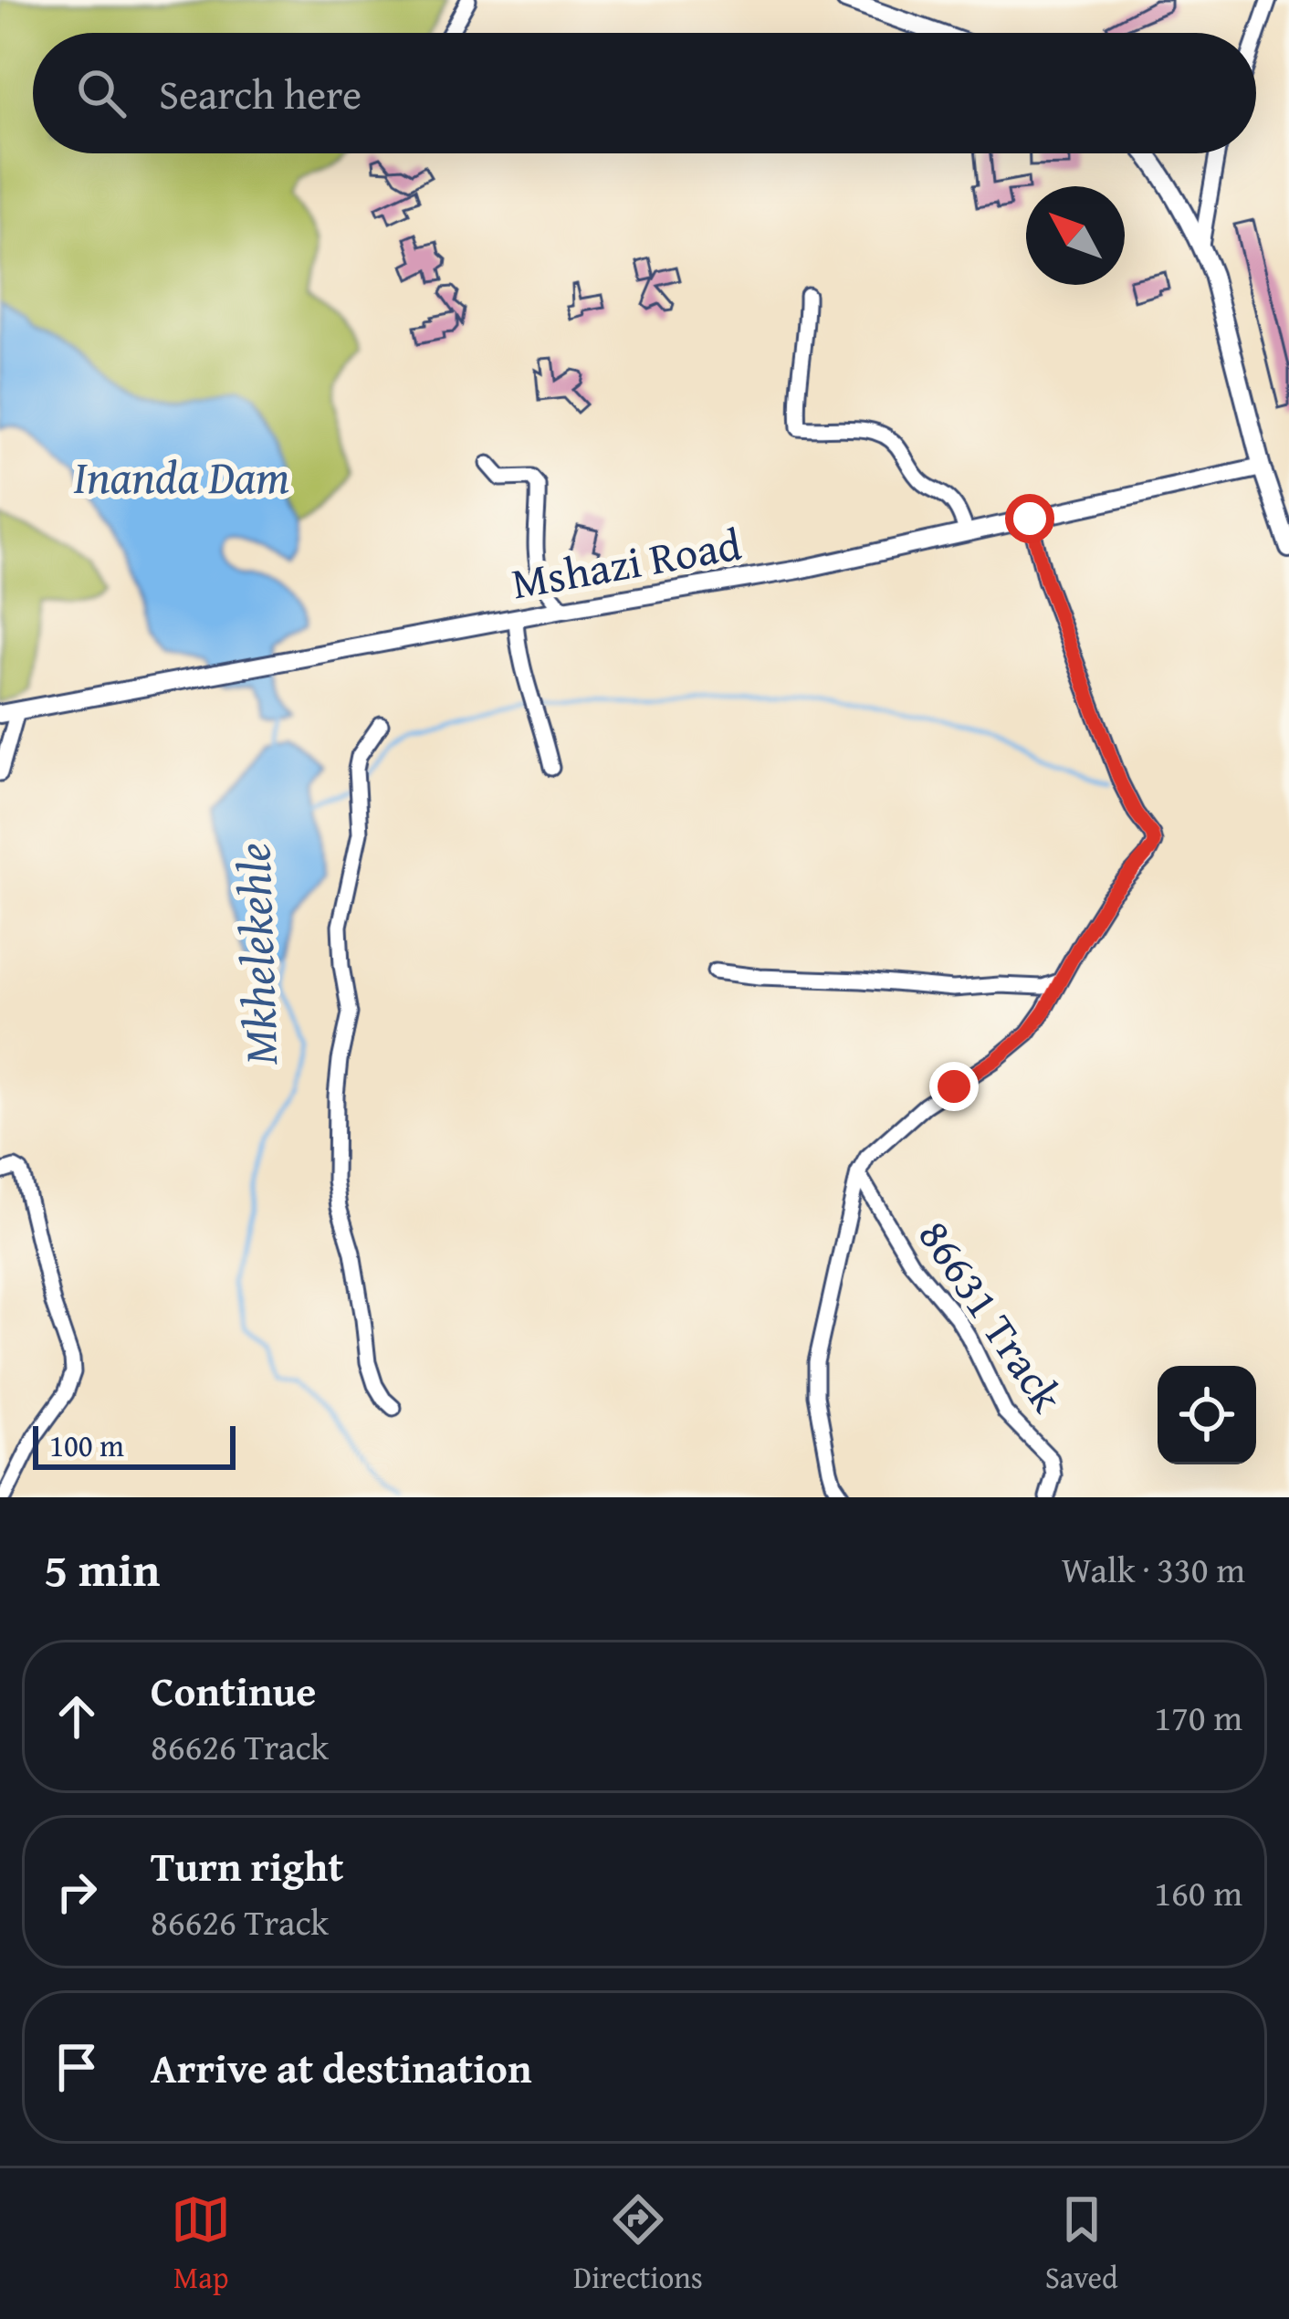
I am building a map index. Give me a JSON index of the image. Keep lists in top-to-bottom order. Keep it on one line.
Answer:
{"streets":{"street":["Mshazi Road","86631 Track"]},"water":["Inanda Dam","Mkhelekehle"],"scale_bar":"100 m","north":"top left","page":{"search":"Search here","scale":"100 m","heading":["5 min","Walk · 330 m"],"list":[["Continue","86626 Track","170 m"],["Turn right","86626 Track","160 m"],"Arrive at destination"],"nav":["Map","Directions","Saved"]}}
